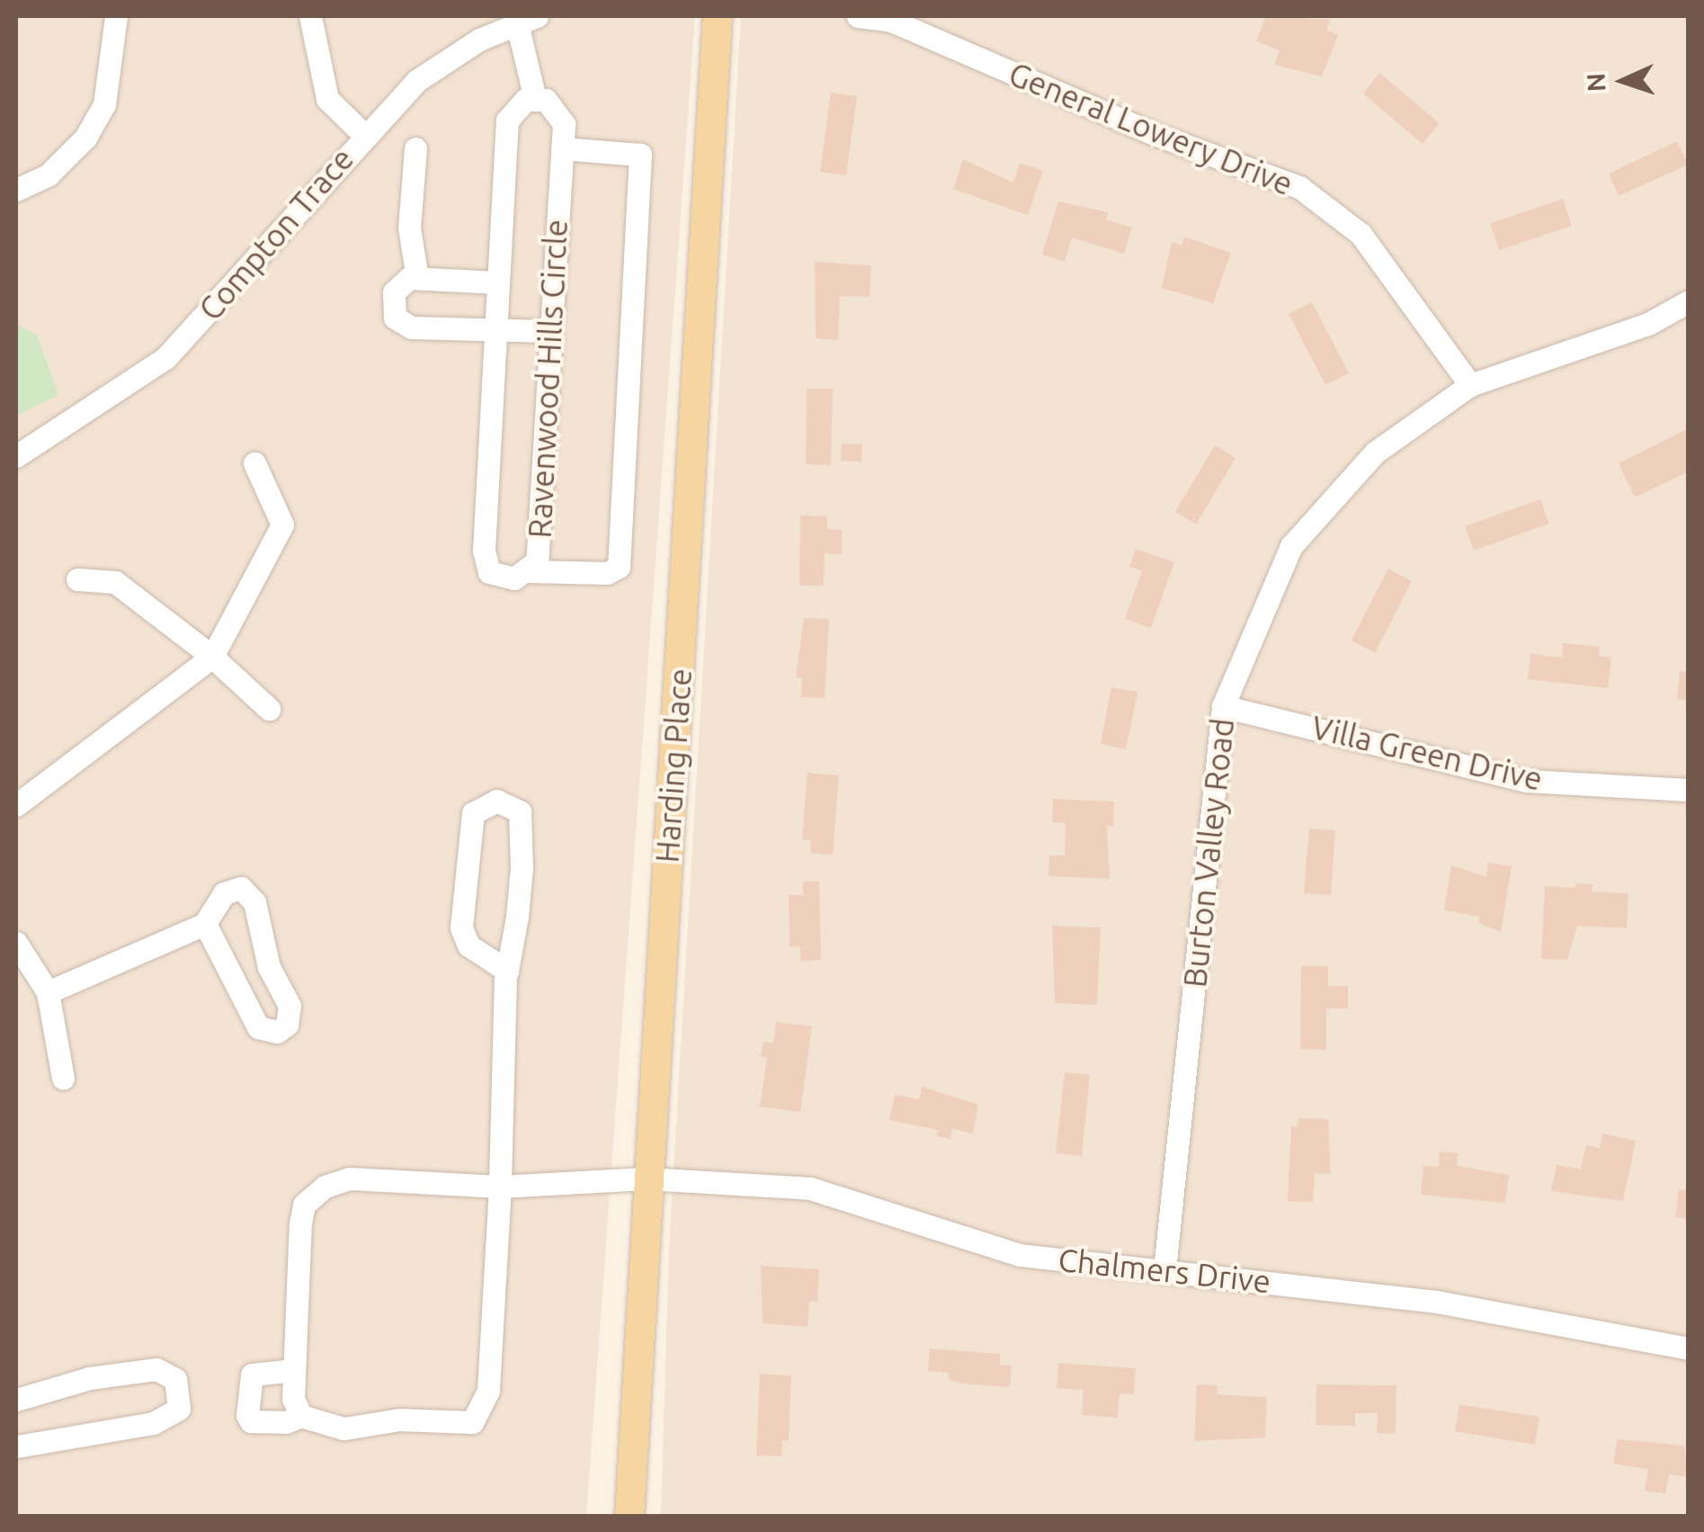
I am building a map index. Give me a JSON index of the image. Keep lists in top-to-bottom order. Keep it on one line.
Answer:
{"streets":{"main road":["Harding Place"],"street":["General Lowery Drive","Compton Trace","Ravenwood Hills Circle","Villa Green Drive","Burton Valley Road","Chalmers Drive"]},"crossings":[["General Lowery Drive","Burton Valley Road"],["Compton Trace","Ravenwood Hills Circle"],["Villa Green Drive","Burton Valley Road"],["Harding Place","Chalmers Drive"],["Burton Valley Road","Chalmers Drive"]],"north":"left"}
